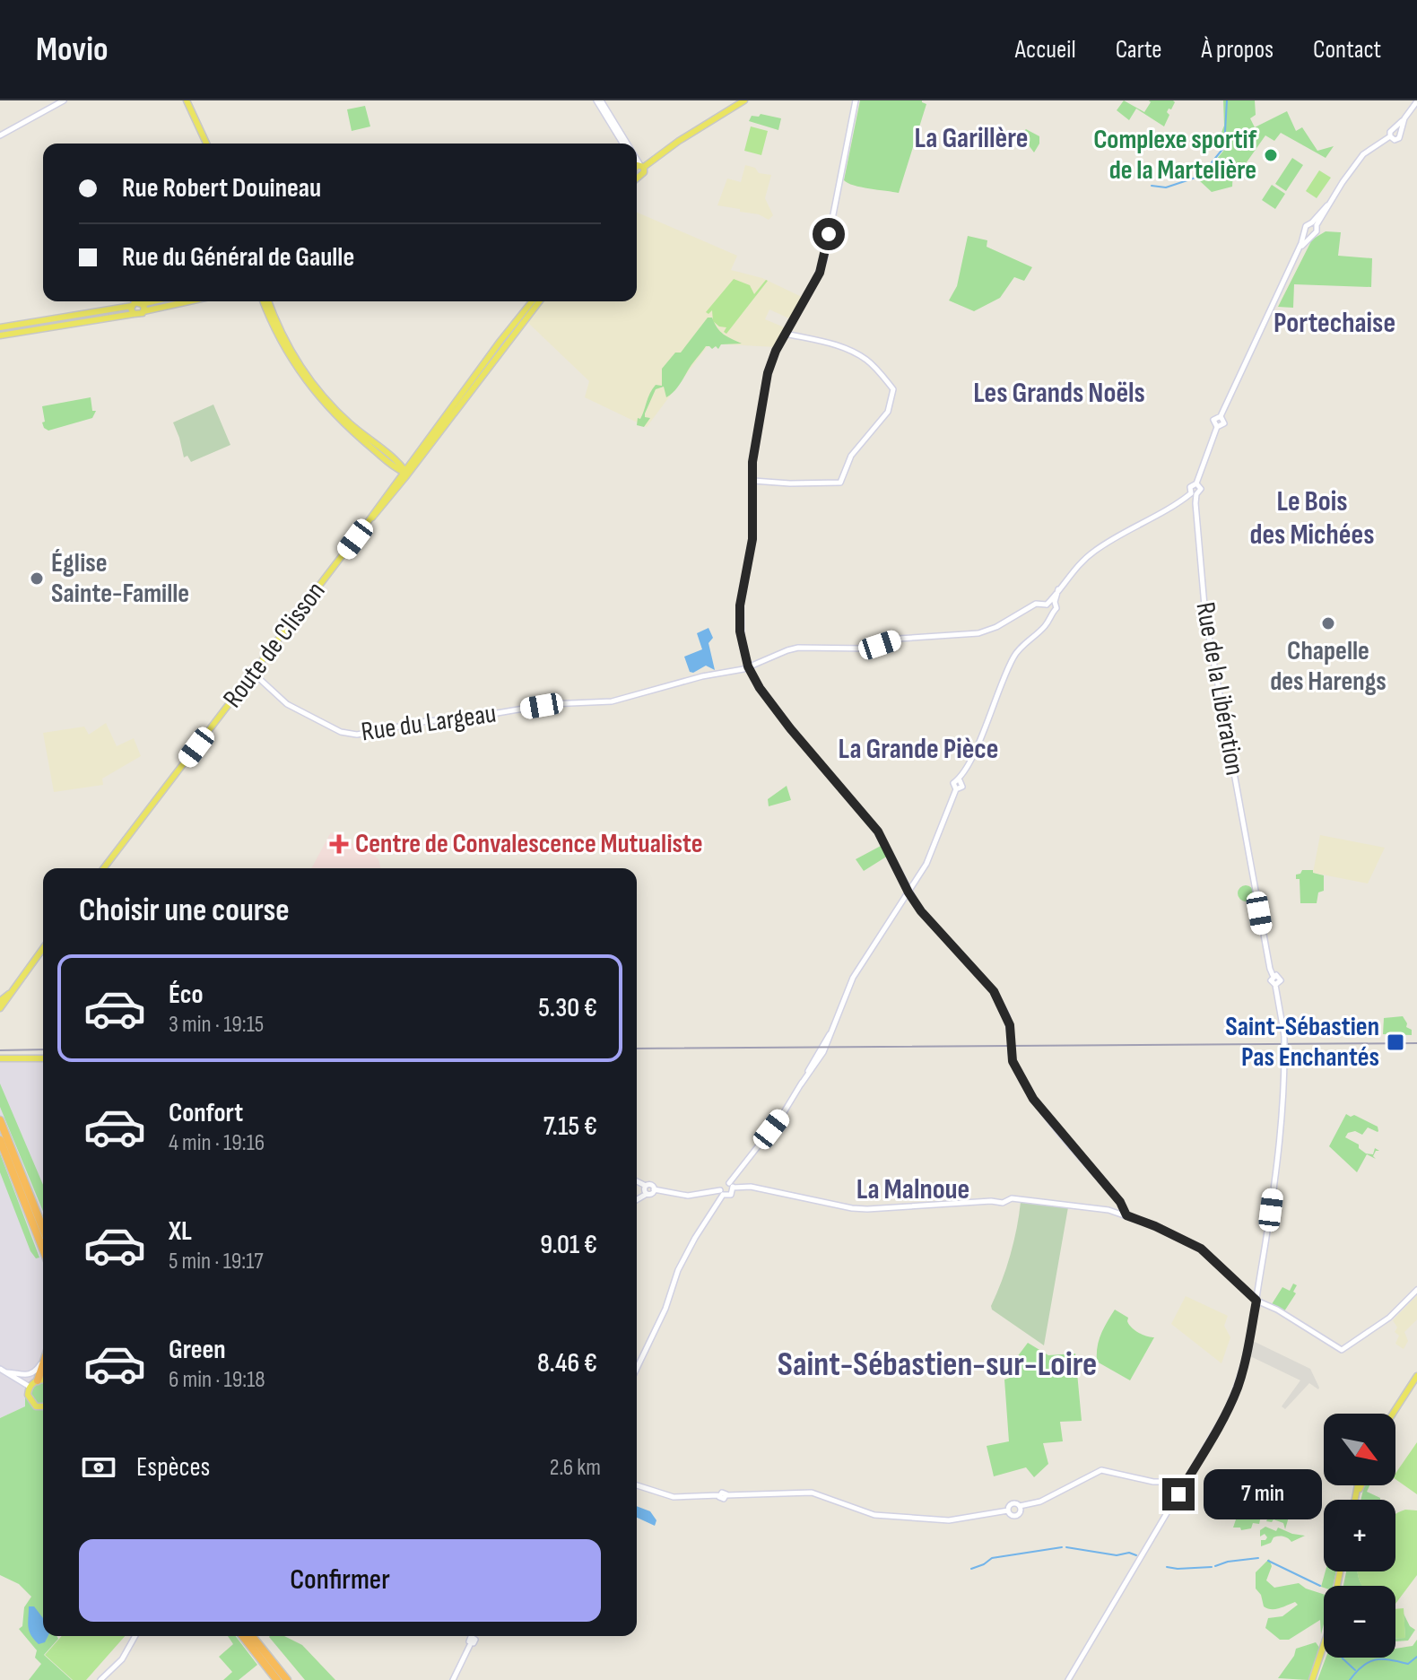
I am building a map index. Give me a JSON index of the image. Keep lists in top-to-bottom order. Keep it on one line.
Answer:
{"streets":{"main road":["Route de Clisson"],"street":["Rue de la Libération","Rue du Largeau"]},"crossings":[["Route de Clisson","Rue du Largeau"]],"districts":["La Garillère","Portechaise","Les Grands Noëls","Le Bois des Michées","La Grande Pièce","La Malnoue","Saint-Sébastien-sur-Loire"],"places":{"other":["Complexe sportif de la Martelière","Église Sainte-Famille","Chapelle des Harengs"],"health":["Centre de Convalescence Mutualiste"],"transit":["Saint-Sébastien Pas Enchantés"]},"north":"bottom right","page":{"header":"Movio","nav":["Accueil","Carte","À propos","Contact"],"banner":["Rue Robert Douineau","Rue du Général de Gaulle"],"heading":"Choisir une course","list":[{"name":"Éco","note":"3 min · 19:15","value":"5.30 €"},{"name":"Confort","note":"4 min · 19:16","value":"7.15 €"},{"name":"XL","note":"5 min · 19:17","value":"9.01 €"},{"name":"Green","note":"6 min · 19:18","value":"8.46 €"}],"map_buttons":["+","−"],"pay":["Espèces","2.6 km"],"bubble":"7 min","buttons":"Confirmer"}}
